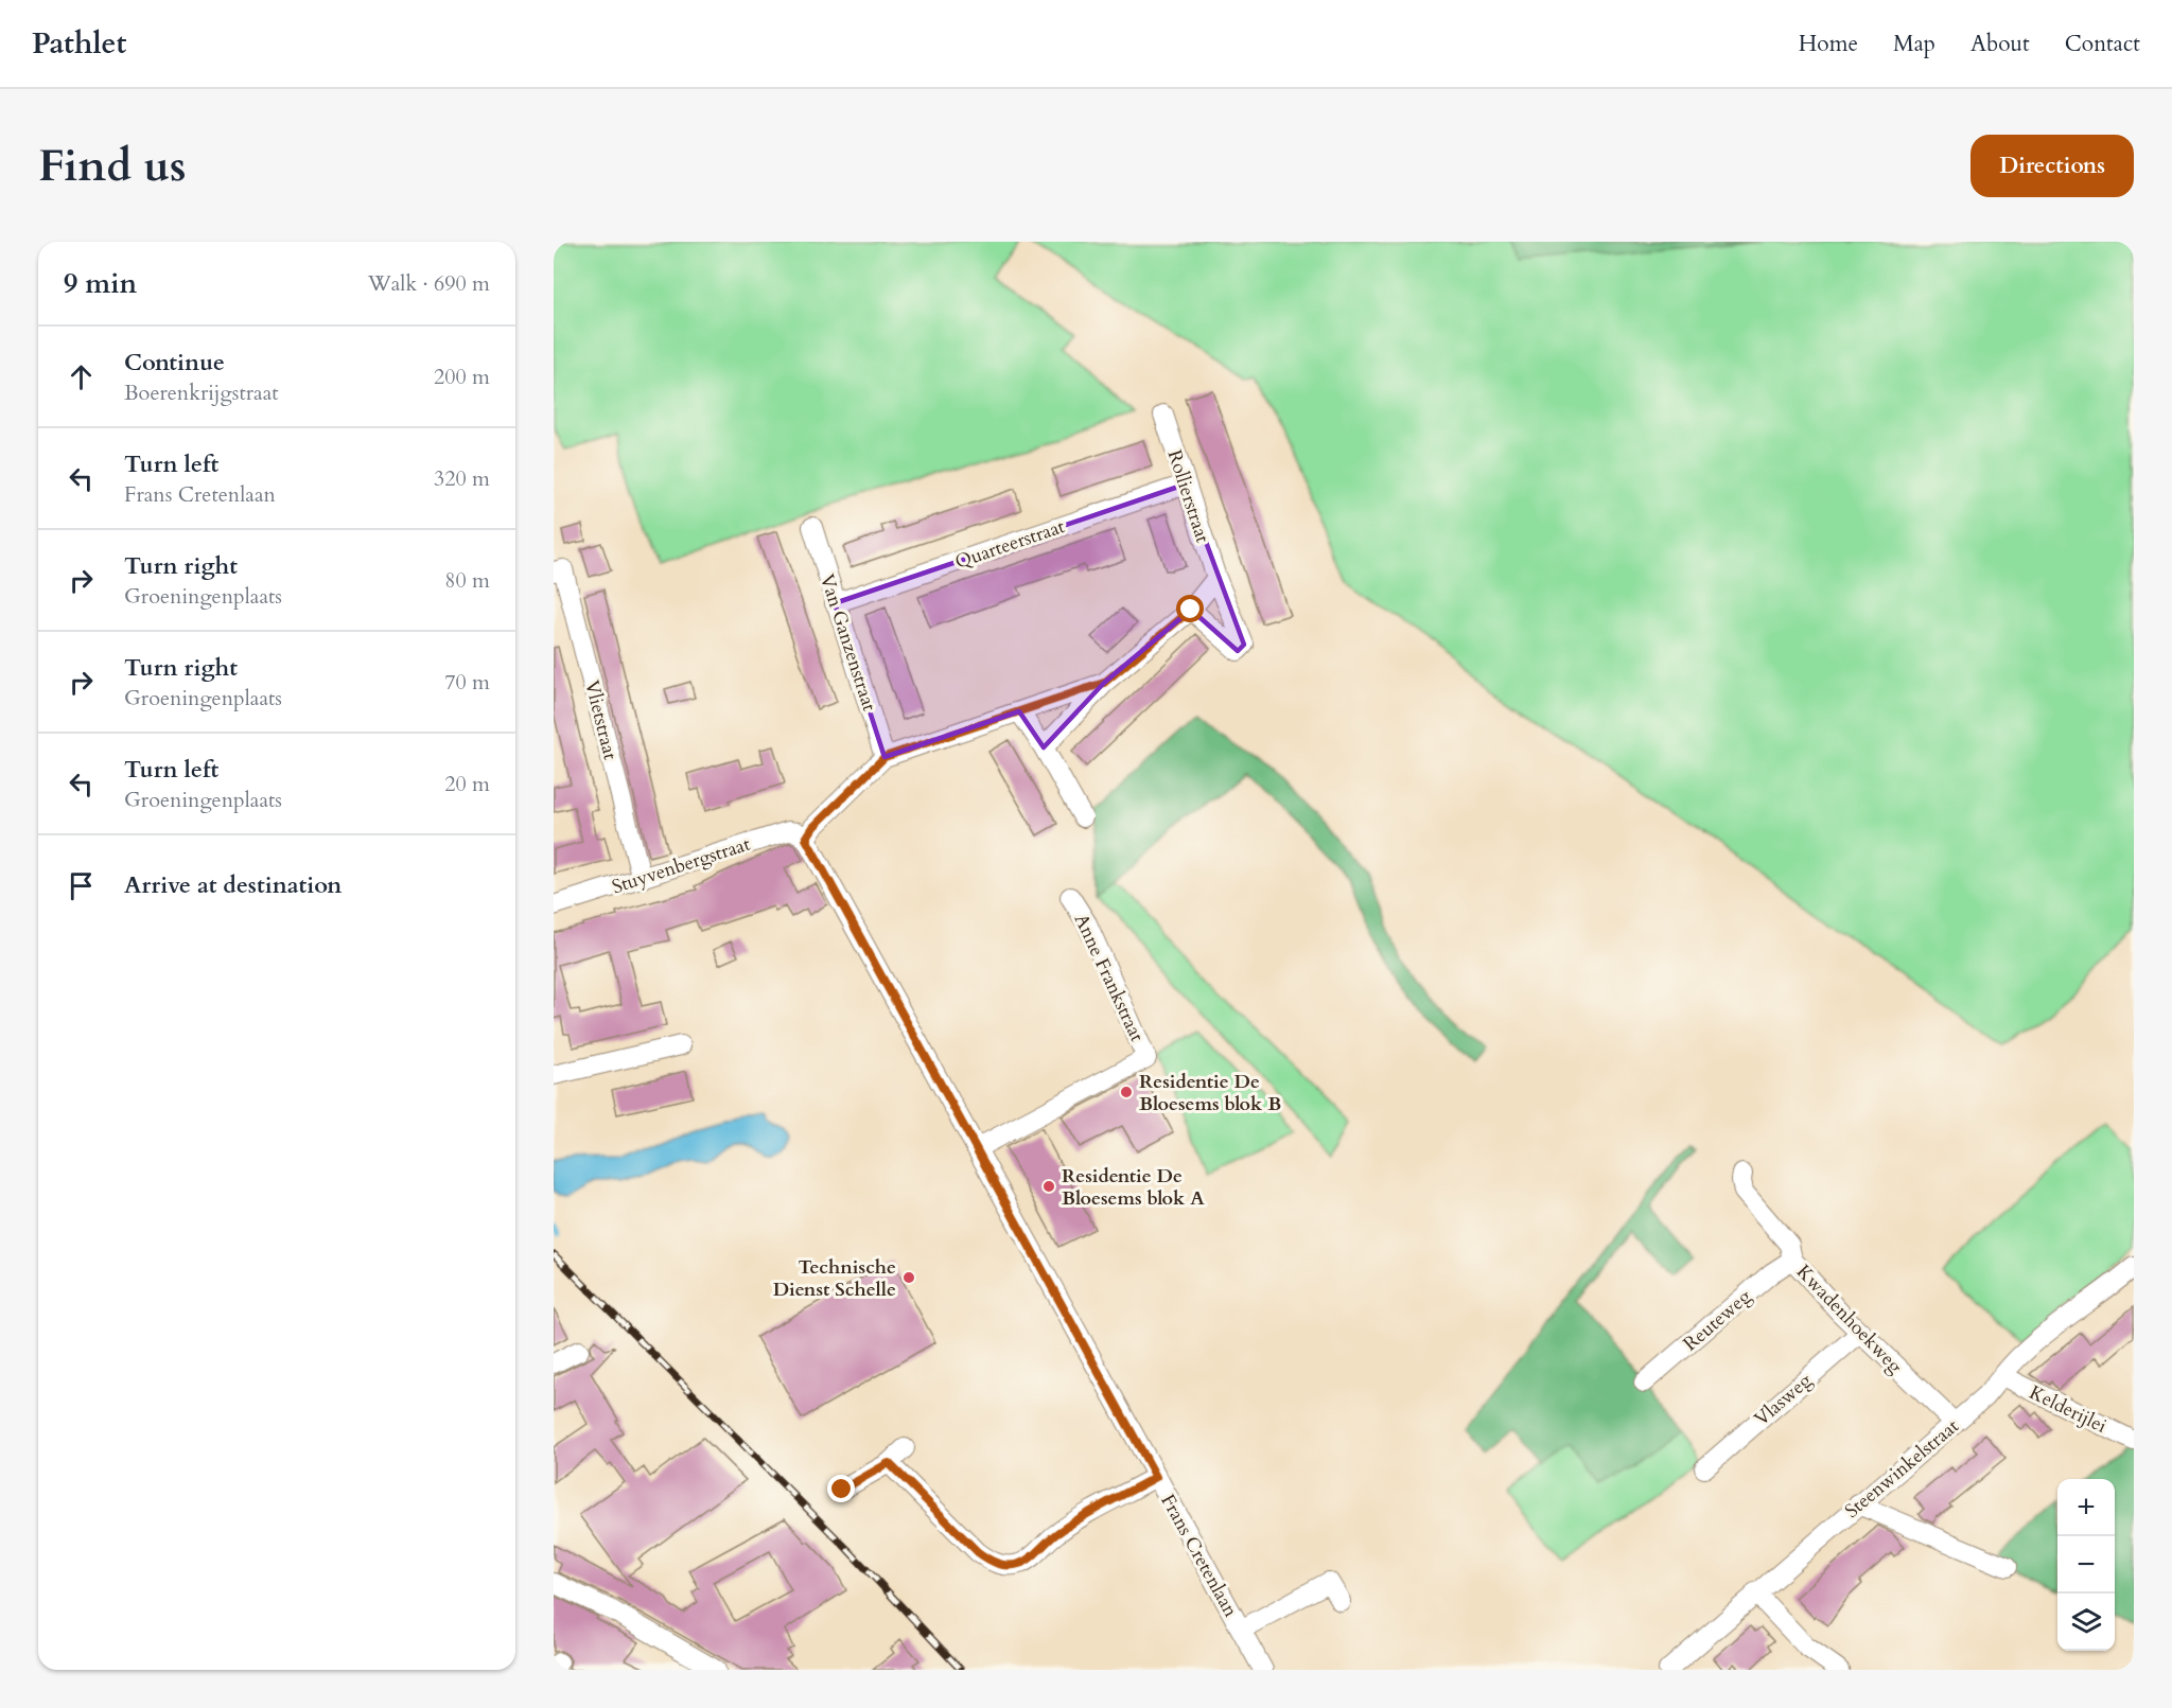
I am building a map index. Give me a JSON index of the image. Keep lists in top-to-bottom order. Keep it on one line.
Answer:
{"streets":{"street":["Rollierstraat","Quarteerstraat","Van Ganzenstraat","Vlietstraat","Stuyvenbergstraat","Anne Frankstraat","Kwadenhoekweg","Reuteweg","Vlasweg","Kelderijlei","Steenwinkelstraat","Frans Cretenlaan"]},"crossings":[["Rollierstraat","Quarteerstraat"],["Quarteerstraat","Van Ganzenstraat"],["Vlietstraat","Stuyvenbergstraat"],["Stuyvenbergstraat","Frans Cretenlaan"],["Anne Frankstraat","Frans Cretenlaan"],["Kwadenhoekweg","Reuteweg"],["Kwadenhoekweg","Vlasweg"],["Kwadenhoekweg","Steenwinkelstraat"],["Kelderijlei","Steenwinkelstraat"]],"places":["Residentie De Bloesems blok B","Residentie De Bloesems blok A","Technische Dienst Schelle"],"page":{"header":"Pathlet","nav":["Home","Map","About","Contact"],"buttons":"Directions","title":"Find us","heading":["9 min","Walk · 690 m"],"list":[["Continue","Boerenkrijgstraat","200 m"],["Turn left","Frans Cretenlaan","320 m"],["Turn right","Groeningenplaats","80 m"],["Turn right","Groeningenplaats","70 m"],["Turn left","Groeningenplaats","20 m"],"Arrive at destination"],"map_buttons":["+","−"]}}
